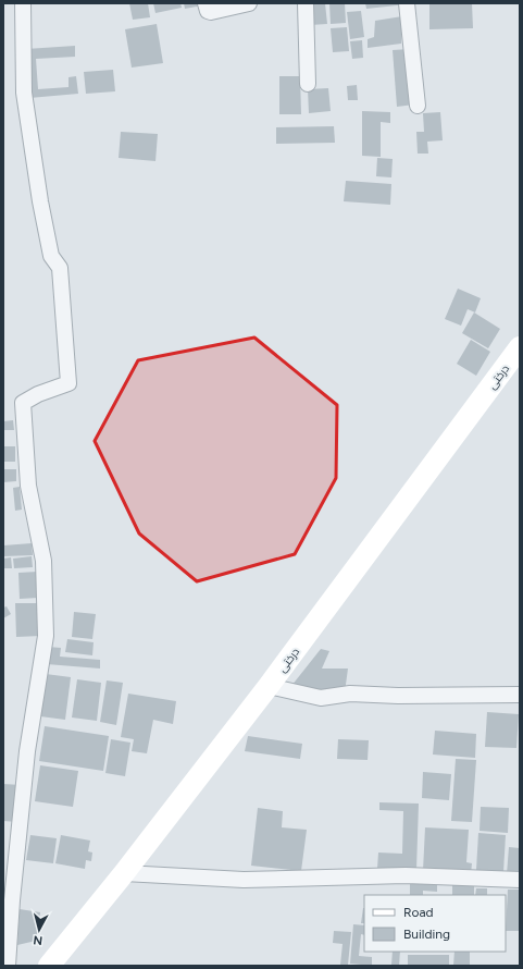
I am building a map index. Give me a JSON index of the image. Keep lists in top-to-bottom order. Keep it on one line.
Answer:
{"streets":{"street":["درختی"]},"legend":["Road","Building"],"north":"bottom"}
